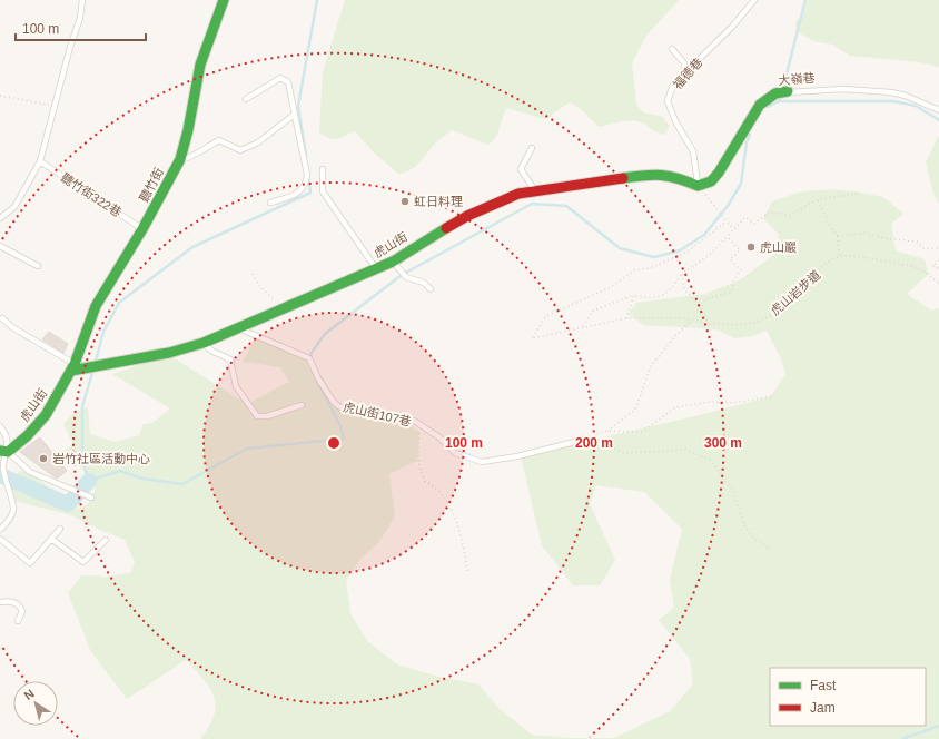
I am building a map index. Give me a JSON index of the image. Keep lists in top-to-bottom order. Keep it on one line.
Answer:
{"streets":{"street":["大嶺巷","聽竹街","虎山街"],"lane":["福德巷","聽竹街322巷","虎山街107巷"],"path":["虎山岩步道"]},"crossings":[["福德巷","大嶺巷"],["福德巷","虎山街"],["大嶺巷","虎山街"],["聽竹街","聽竹街322巷"],["聽竹街","虎山街"],["虎山街","虎山街107巷"]],"places":["虹日料理","虎山巖","岩竹社區活動中心"],"legend":["Fast","Jam"],"scale_bar":"100 m","north":"top left","rings":["100 m","200 m","300 m"]}
